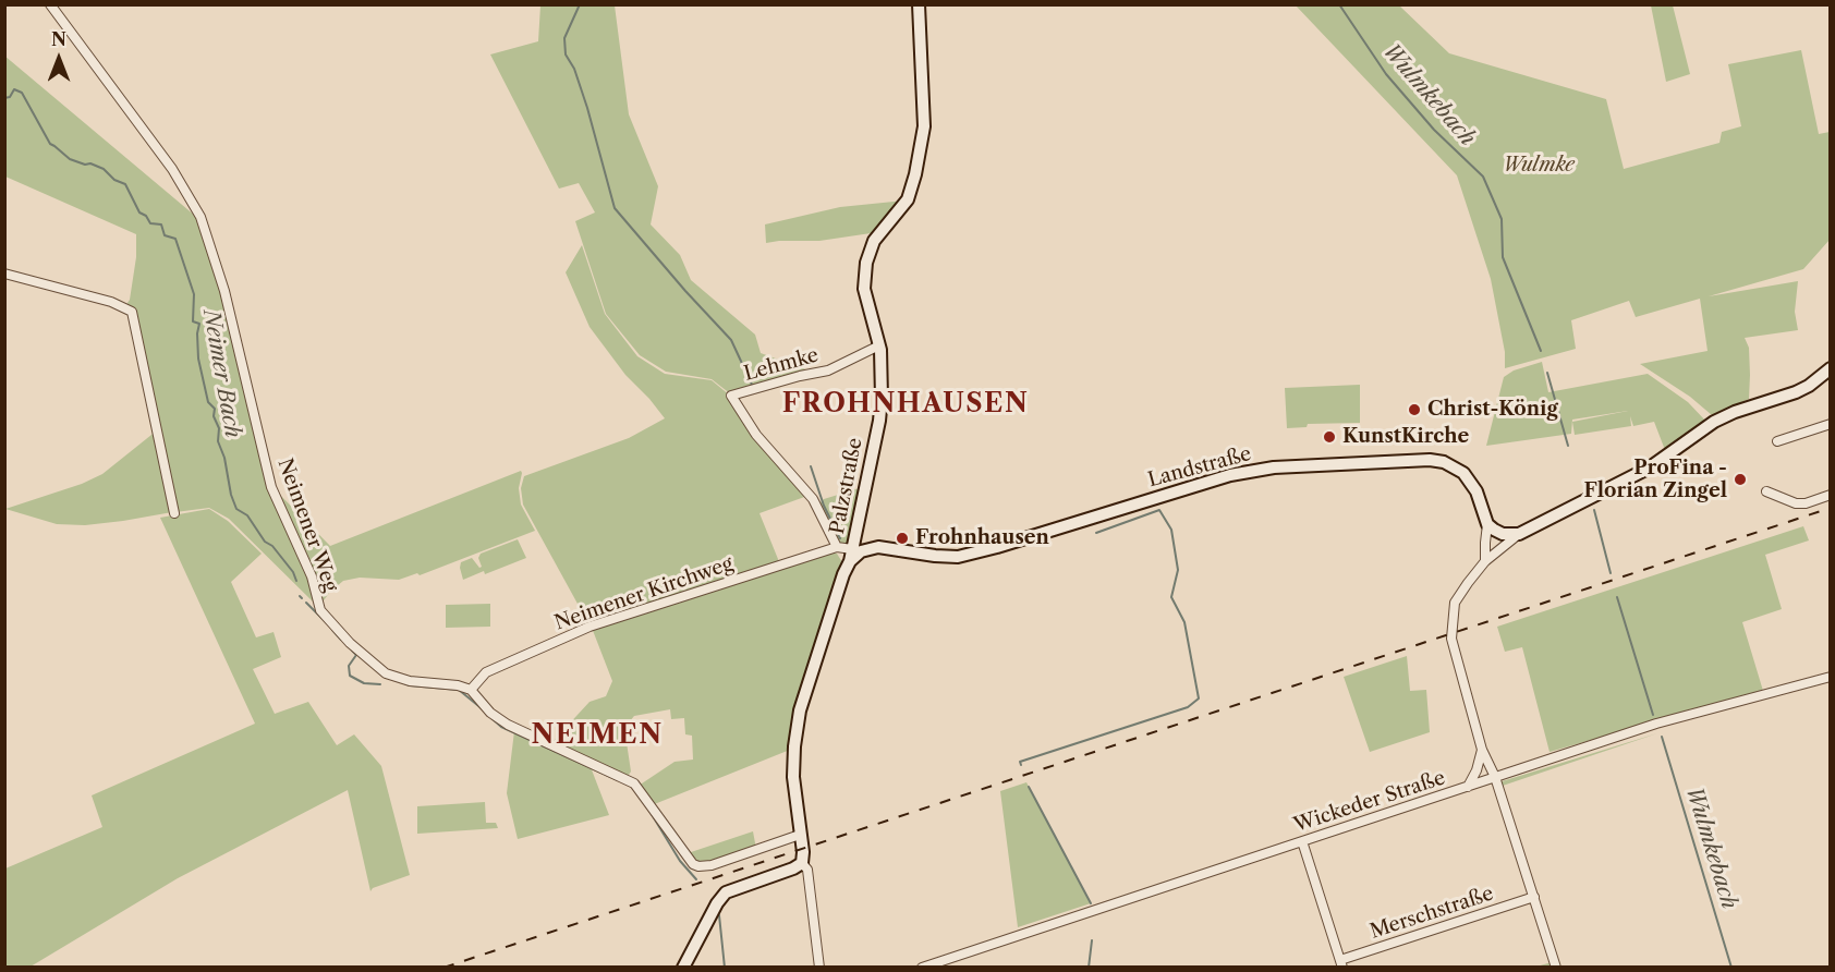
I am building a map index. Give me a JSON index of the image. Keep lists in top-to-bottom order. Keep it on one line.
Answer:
{"streets":{"main road":["Landstraße","Palzstraße"],"street":["Lehmke","Neimener Weg","Neimener Kirchweg","Wickeder Straße","Merschstraße"]},"crossings":[["Lehmke","Palzstraße"],["Lehmke","Neimener Kirchweg"],["Neimener Weg","Neimener Kirchweg"],["Wickeder Straße","Merschstraße"]],"districts":["FROHNHAUSEN","NEIMEN"],"water":["Wulmkebach","Neimer Bach"],"parks":["Wulmke"],"places":["Christ-König","KunstKirche","ProFina - Florian Zingel","Frohnhausen"],"north":"top"}
